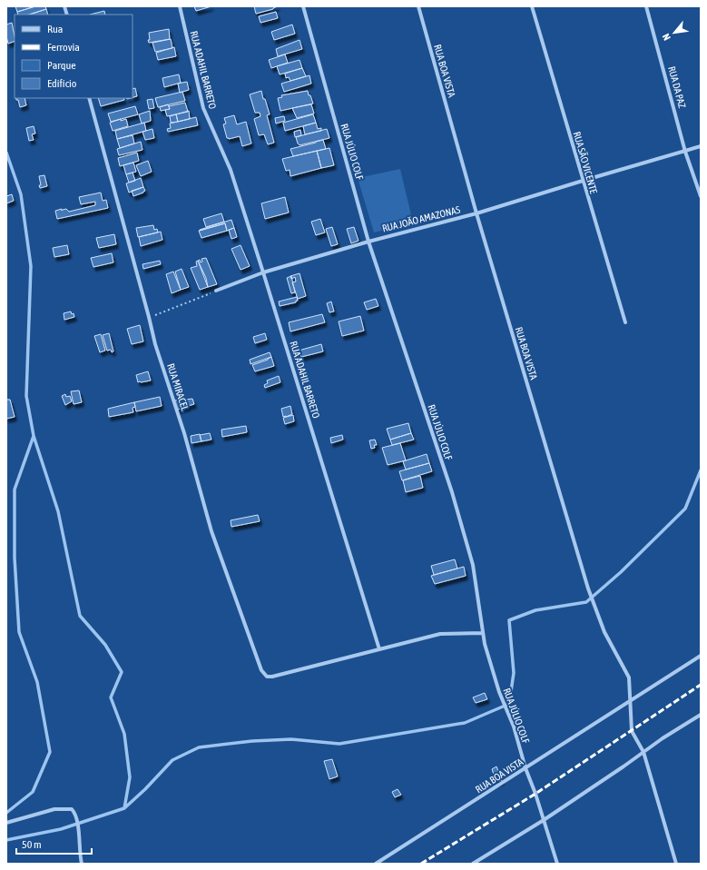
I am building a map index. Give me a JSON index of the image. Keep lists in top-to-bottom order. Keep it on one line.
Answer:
{"streets":{"street":["RUA ADAHIL BARRETO","RUA BOA VISTA","RUA DA PAZ","RUA JÚLIO COLF","RUA SÃO VICENTE","RUA JOÃO AMAZONAS","RUA MIRACEL"]},"crossings":[["RUA ADAHIL BARRETO","RUA JOÃO AMAZONAS"],["RUA ADAHIL BARRETO","RUA MIRACEL"],["RUA BOA VISTA","RUA JÚLIO COLF"],["RUA BOA VISTA","RUA JOÃO AMAZONAS"],["RUA DA PAZ","RUA JOÃO AMAZONAS"],["RUA JÚLIO COLF","RUA JOÃO AMAZONAS"],["RUA SÃO VICENTE","RUA JOÃO AMAZONAS"]],"legend":["Rua","Ferrovia","Parque","Edifício"],"scale_bar":"50 m","north":"bottom left"}
